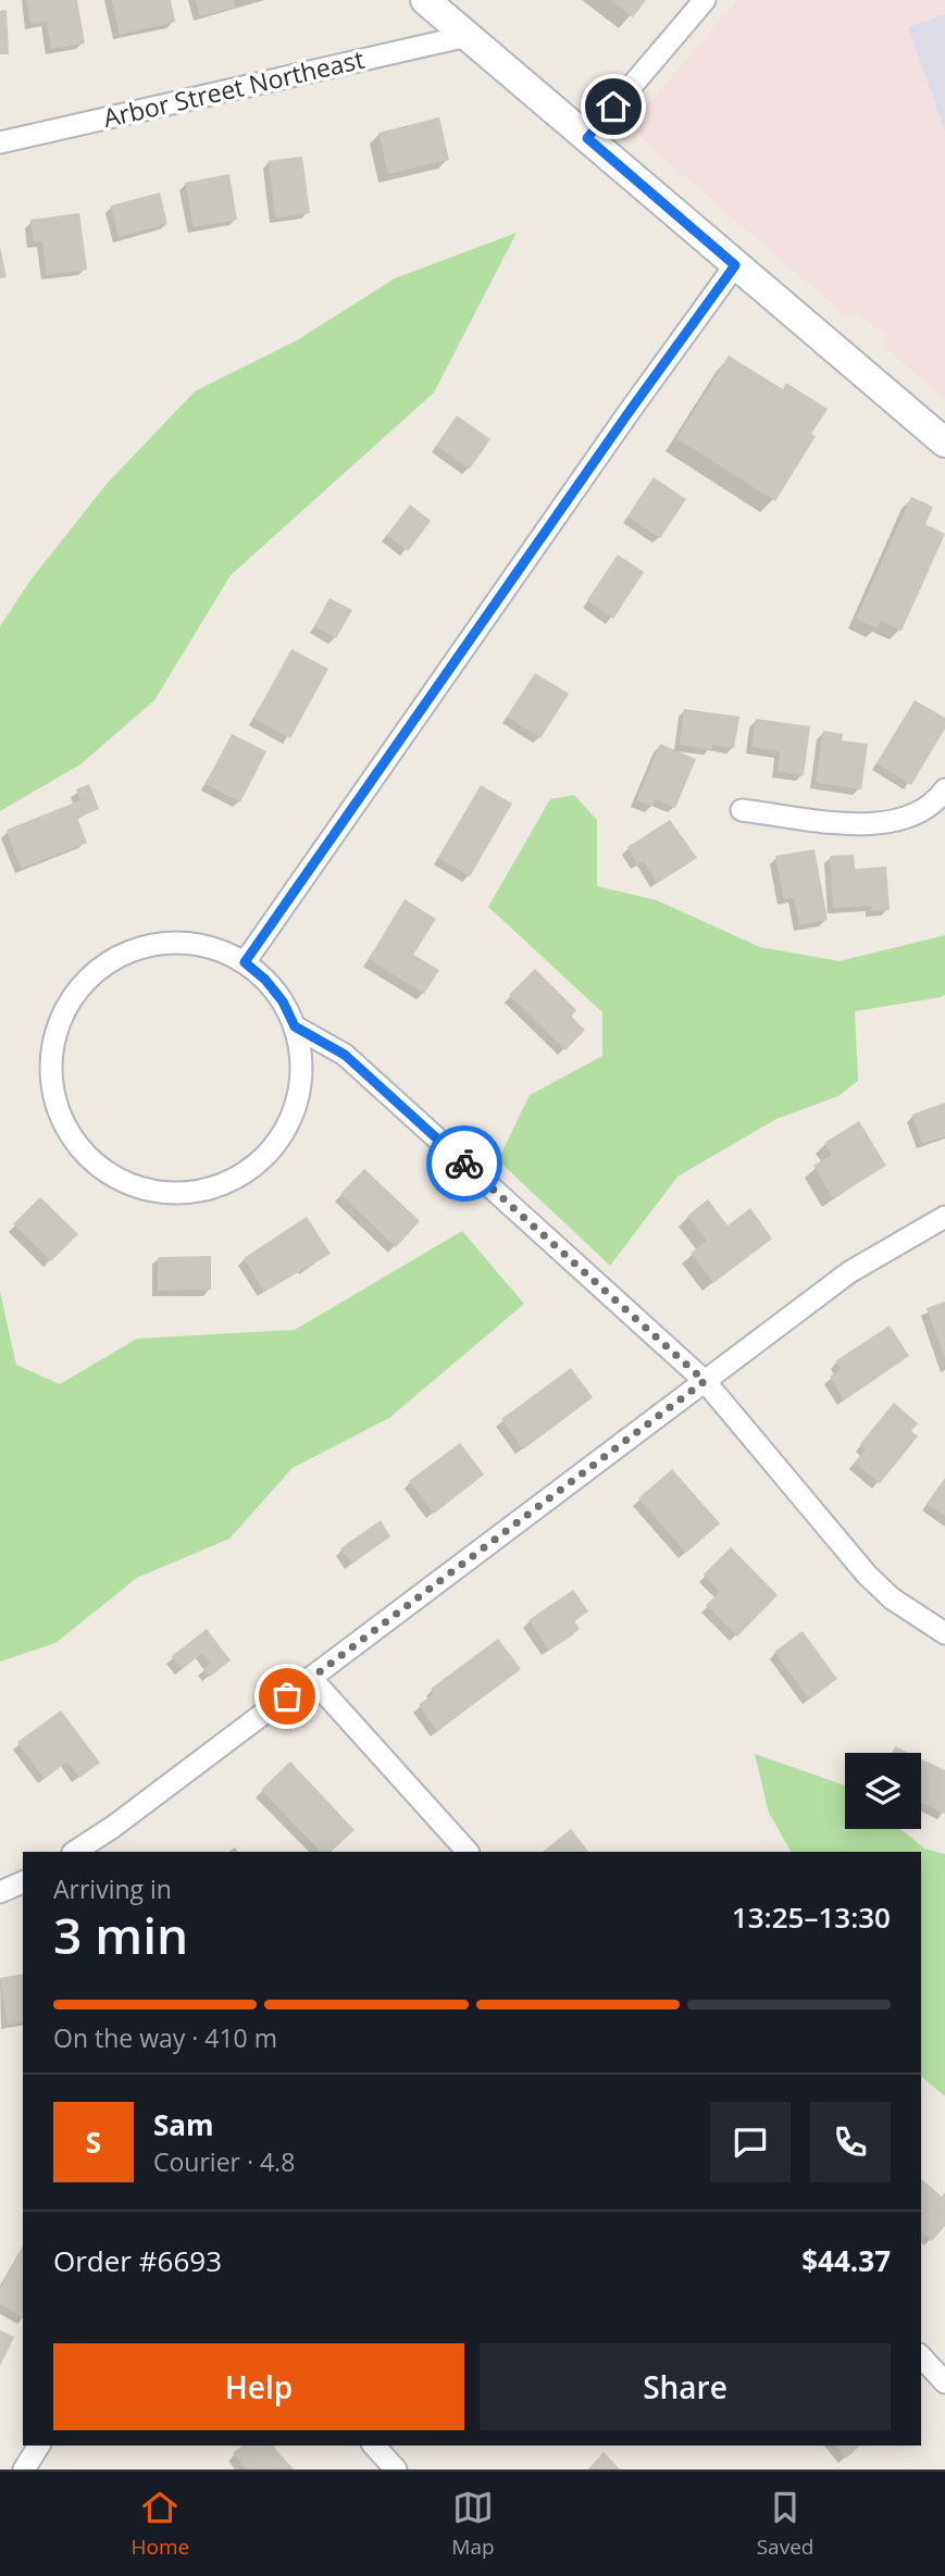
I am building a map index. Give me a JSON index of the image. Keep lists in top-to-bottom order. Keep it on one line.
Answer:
{"streets":{"street":["Arbor Street Northeast"]},"page":{"heading":["3 min","Arriving in","13:25–13:30"],"panel":["Sam","Courier · 4.8","Order #6693","$44.37"],"bar":"On the way · 410 m","round":"S","buttons":["Help","Share"],"tabs":["Home","Map","Saved"]}}
